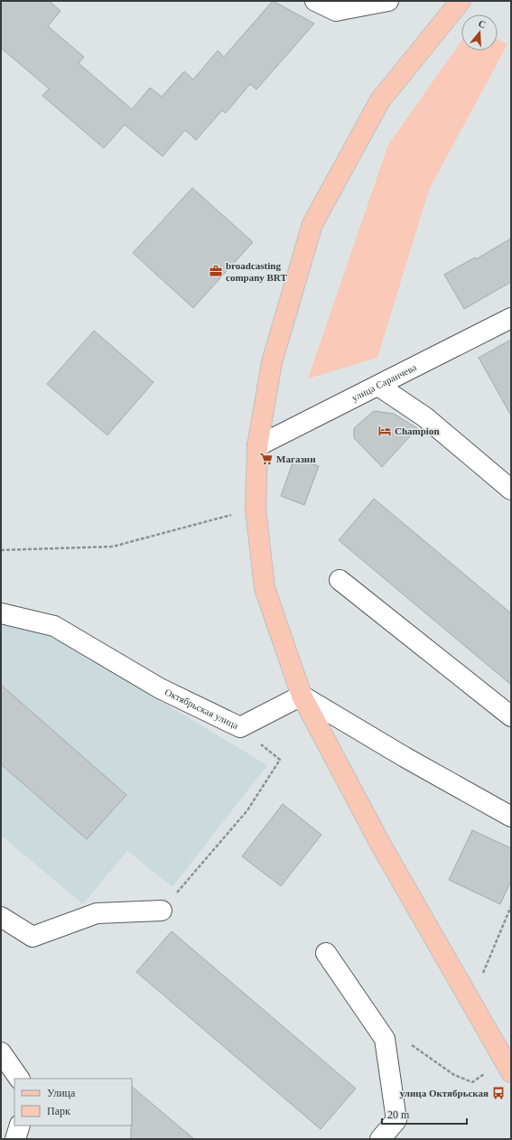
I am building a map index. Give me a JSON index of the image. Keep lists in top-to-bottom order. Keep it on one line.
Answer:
{"streets":{"street":["улица Саранчева","Октябрьская улица"]},"places":{"office":["broadcasting company BRT"],"hotel":["Champion"],"supermarket":["Магазин"],"bus stop":["улица Октябрьская"]},"legend":["Улица","Парк"],"scale_bar":"20 m","north":"top"}
